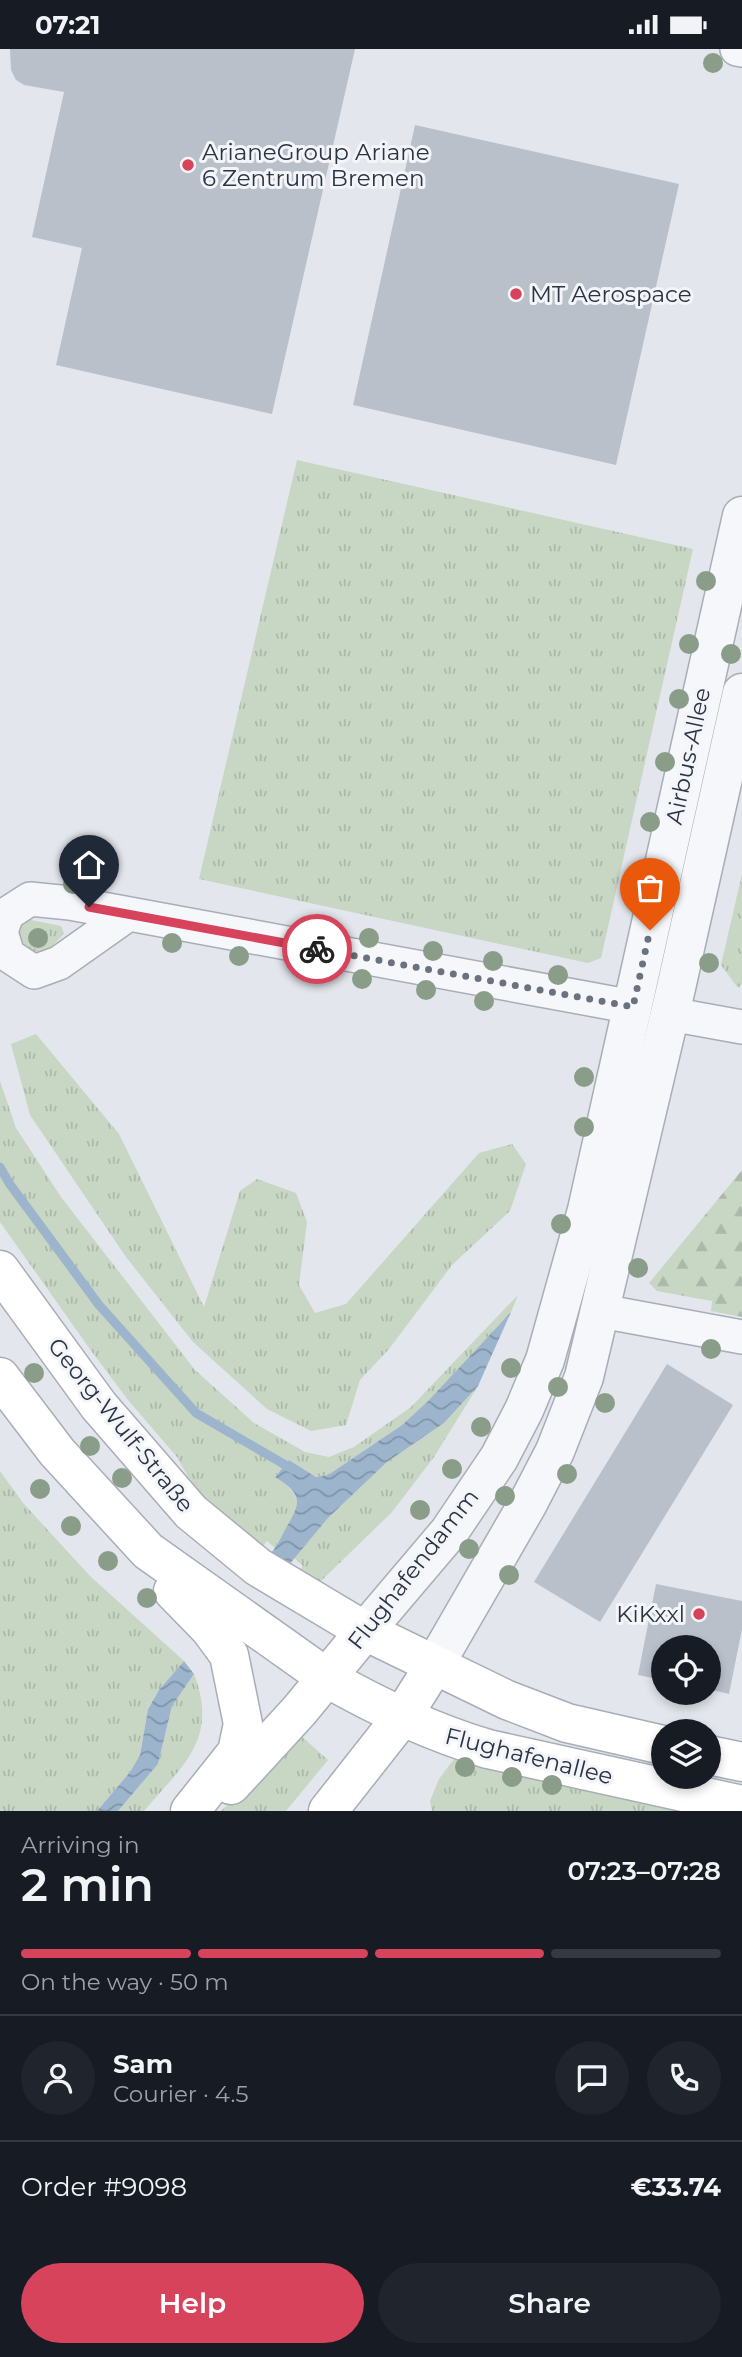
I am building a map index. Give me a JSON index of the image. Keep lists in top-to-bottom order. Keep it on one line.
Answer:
{"streets":{"main road":["Georg-Wulf-Straße","Flughafendamm","Flughafenallee"],"street":["Airbus-Allee"]},"crossings":[["Airbus-Allee","Flughafendamm"],["Georg-Wulf-Straße","Flughafendamm"],["Georg-Wulf-Straße","Flughafenallee"],["Flughafendamm","Flughafenallee"]],"places":["ArianeGroup Ariane 6 Zentrum Bremen","MT Aerospace","KiKxxl"],"page":{"status":"07:21","heading":["2 min","Arriving in","07:23–07:28"],"panel":["Sam","Courier · 4.5","Order #9098","€33.74"],"bar":"On the way · 50 m","buttons":["Help","Share"]}}
